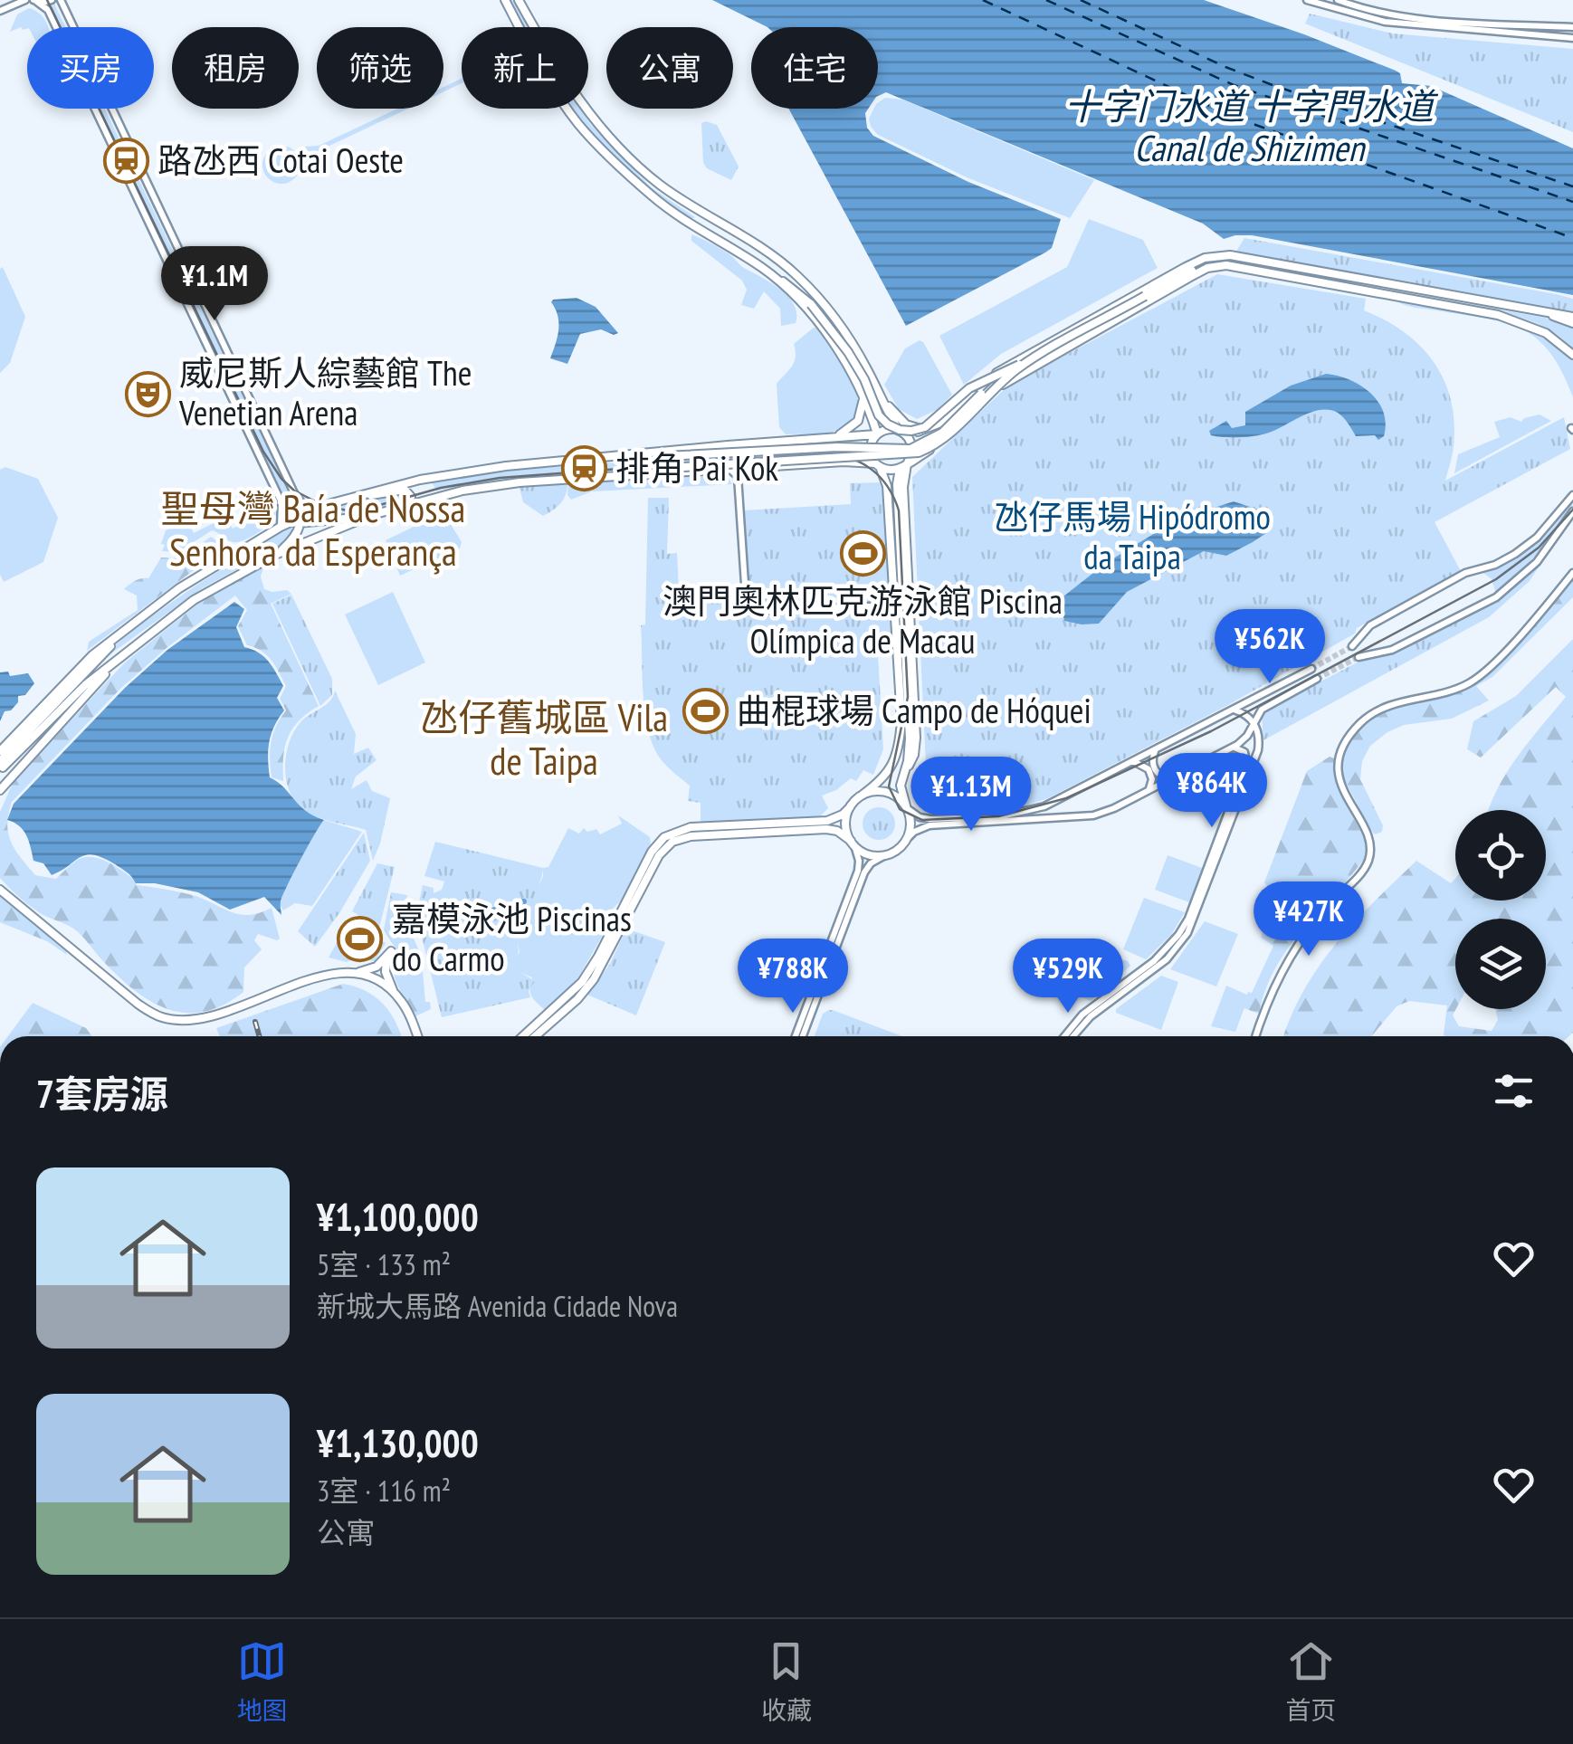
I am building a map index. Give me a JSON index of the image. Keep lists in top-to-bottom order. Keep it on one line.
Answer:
{"districts":["聖母灣 Baía de Nossa Senhora da Esperança","氹仔舊城區 Vila de Taipa"],"water":["十字门水道 十字門水道 Canal de Shizimen"],"parks":["氹仔馬場 Hipódromo da Taipa"],"places":{"station":["路氹西 Cotai Oeste","排角 Pai Kok"],"theatre":["威尼斯人綜藝館 The Venetian Arena"],"sports":["澳門奧林匹克游泳館 Piscina Olímpica de Macau","曲棍球場 Campo de Hóquei","嘉模泳池 Piscinas do Carmo"]},"page":{"chip":["买房","租房","筛选","新上","公寓","住宅"],"price":["¥1.1M","¥562K","¥864K","¥1.13M","¥427K","¥788K","¥529K"],"heading":"7套房源","list":[{"name":"¥1,100,000","note":"5室 · 133 m² · 新城大馬路 Avenida Cidade Nova"},{"name":"¥1,130,000","note":"3室 · 116 m² · 公寓"}],"tabs":["地图","收藏","首页"]}}
